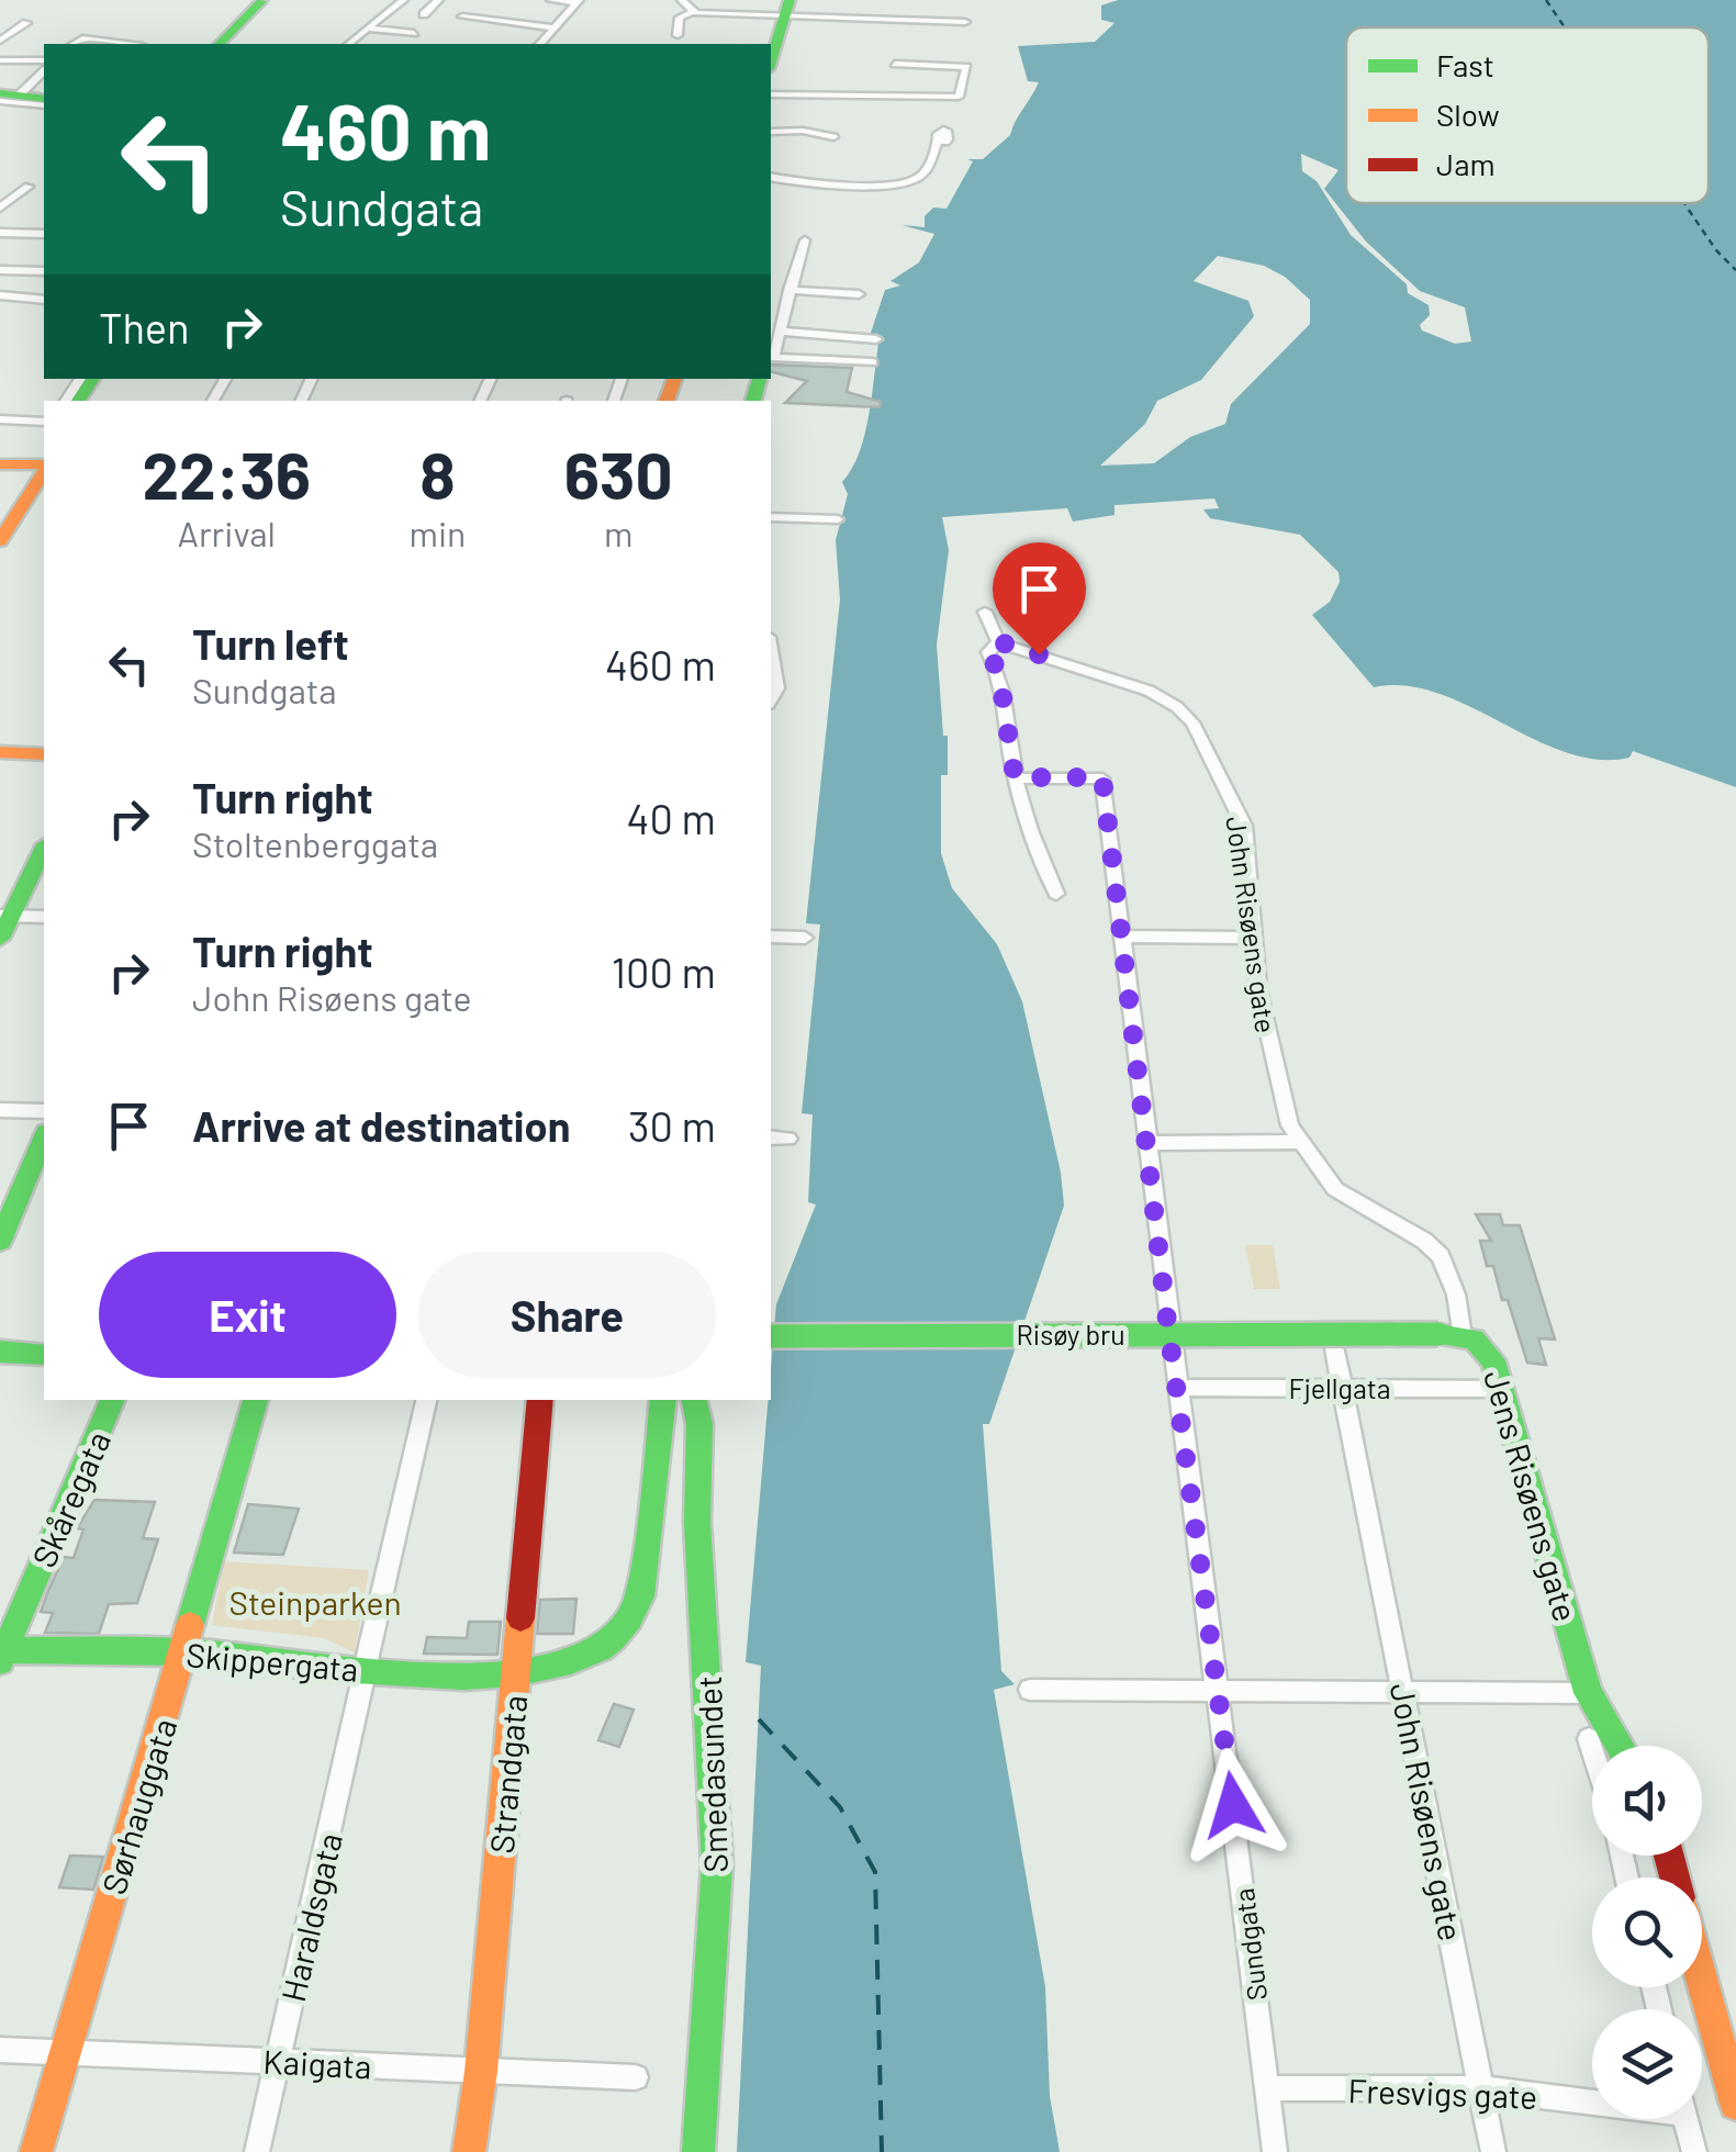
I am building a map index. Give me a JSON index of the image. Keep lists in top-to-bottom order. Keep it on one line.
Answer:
{"streets":{"main road":["Risøy bru","Jens Risøens gate","Skåregata","Skippergata","Strandgata","Smedasundet","Sørhauggata"],"street":["John Risøens gate","Fjellgata","Haraldsgata","Sundgata","Kaigata","Fresvigs gate"]},"crossings":[["John Risøens gate","Risøy bru"],["John Risøens gate","Fjellgata"],["John Risøens gate","Jens Risøens gate"],["John Risøens gate","Fresvigs gate"],["Risøy bru","Jens Risøens gate"],["Fjellgata","Jens Risøens gate"],["Fjellgata","Sundgata"],["Skåregata","Skippergata"],["Skippergata","Strandgata"],["Skippergata","Sørhauggata"],["Strandgata","Kaigata"],["Sørhauggata","Kaigata"],["Haraldsgata","Kaigata"],["Sundgata","Fresvigs gate"]],"parks":["Steinparken"],"legend":["Fast","Slow","Jam"],"page":{"turn":["460 m","Sundgata"],"then":"Then","eta":["22:36","Arrival","8","min","630","m"],"list":[{"name":"Turn left","note":"Sundgata","value":"460 m"},{"name":"Turn right","note":"Stoltenberggata","value":"40 m"},{"name":"Turn right","note":"John Risøens gate","value":"100 m"},{"name":"Arrive at destination","value":"30 m"}],"buttons":["Exit","Share"]}}
